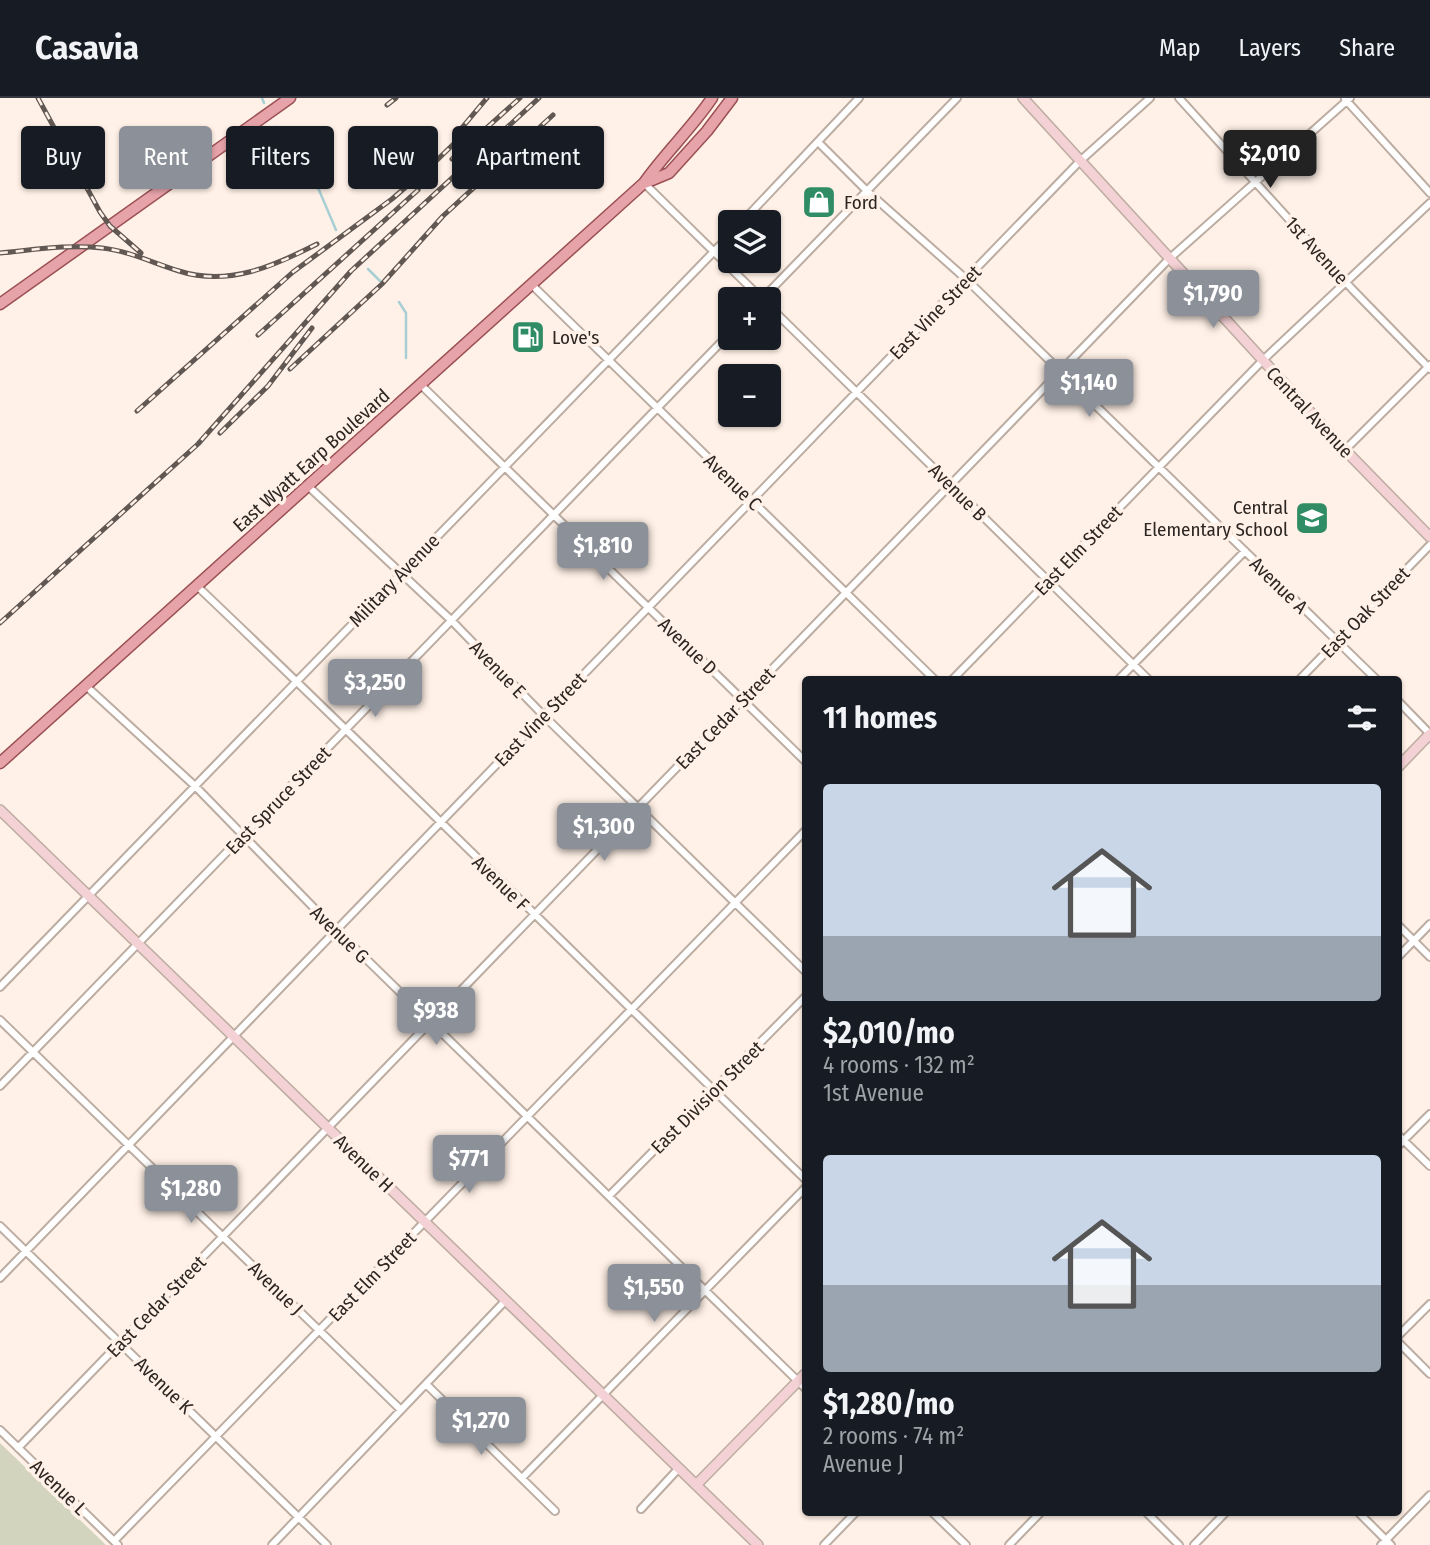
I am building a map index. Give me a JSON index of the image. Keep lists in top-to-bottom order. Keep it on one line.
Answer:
{"streets":{"main road":["East Wyatt Earp Boulevard"],"street":["1st Avenue","East Vine Street","Central Avenue","Avenue C","Avenue B","East Elm Street","Military Avenue","Avenue A","East Oak Street","Avenue D","Avenue E","East Cedar Street","East Spruce Street","Avenue F","Avenue G","East Division Street","Avenue H","Avenue J","Avenue K","Avenue L"]},"crossings":[["1st Avenue","East Elm Street"],["1st Avenue","East Cedar Street"],["East Vine Street","Central Avenue"],["East Vine Street","Avenue C"],["East Vine Street","Avenue B"],["East Vine Street","Avenue A"],["East Vine Street","Avenue D"],["East Vine Street","Avenue E"],["East Vine Street","Avenue F"],["East Vine Street","Avenue G"],["East Vine Street","Avenue H"],["East Vine Street","Avenue J"],["East Vine Street","Avenue K"],["Central Avenue","East Elm Street"],["Central Avenue","East Cedar Street"],["East Wyatt Earp Boulevard","Avenue C"],["East Wyatt Earp Boulevard","Avenue D"],["East Wyatt Earp Boulevard","Avenue E"],["East Wyatt Earp Boulevard","Avenue F"],["East Wyatt Earp Boulevard","Avenue G"],["Avenue C","Military Avenue"],["Avenue C","East Cedar Street"],["Avenue C","East Spruce Street"],["Avenue B","East Elm Street"],["Avenue B","East Cedar Street"],["East Elm Street","Avenue A"],["East Elm Street","Avenue E"],["East Elm Street","Avenue F"],["East Elm Street","Avenue G"],["East Elm Street","Avenue H"],["East Elm Street","Avenue J"],["East Elm Street","Avenue K"],["East Elm Street","Avenue L"],["Military Avenue","Avenue D"],["Military Avenue","Avenue E"],["Military Avenue","Avenue F"],["Military Avenue","Avenue G"],["Military Avenue","Avenue H"],["Avenue A","East Oak Street"],["Avenue A","East Cedar Street"],["Avenue D","East Cedar Street"],["Avenue D","East Spruce Street"],["Avenue E","East Cedar Street"],["Avenue E","East Spruce Street"],["East Cedar Street","Avenue F"],["East Cedar Street","Avenue G"],["East Cedar Street","Avenue H"],["East Cedar Street","Avenue J"],["East Cedar Street","Avenue K"],["East Cedar Street","Avenue L"],["East Spruce Street","Avenue F"],["East Spruce Street","Avenue G"],["East Spruce Street","Avenue H"],["East Spruce Street","Avenue J"],["Avenue F","East Division Street"],["Avenue G","East Division Street"]],"places":{"shop":["Ford"],"fuel station":["Love's"],"school or university":["Central Elementary School"]},"page":{"header":"Casavia","nav":["Map","Layers","Share"],"chip":["Buy","Rent","Filters","New","Apartment"],"price":["$2,010","$1,790","$1,140","$1,810","$3,250","$1,300","$938","$771","$1,280","$1,550","$1,270"],"map_buttons":["+","−"],"heading":"11 homes","list":[{"name":"$2,010/mo","note":"4 rooms · 132 m² · 1st Avenue"},{"name":"$1,280/mo","note":"2 rooms · 74 m² · Avenue J"}]}}
